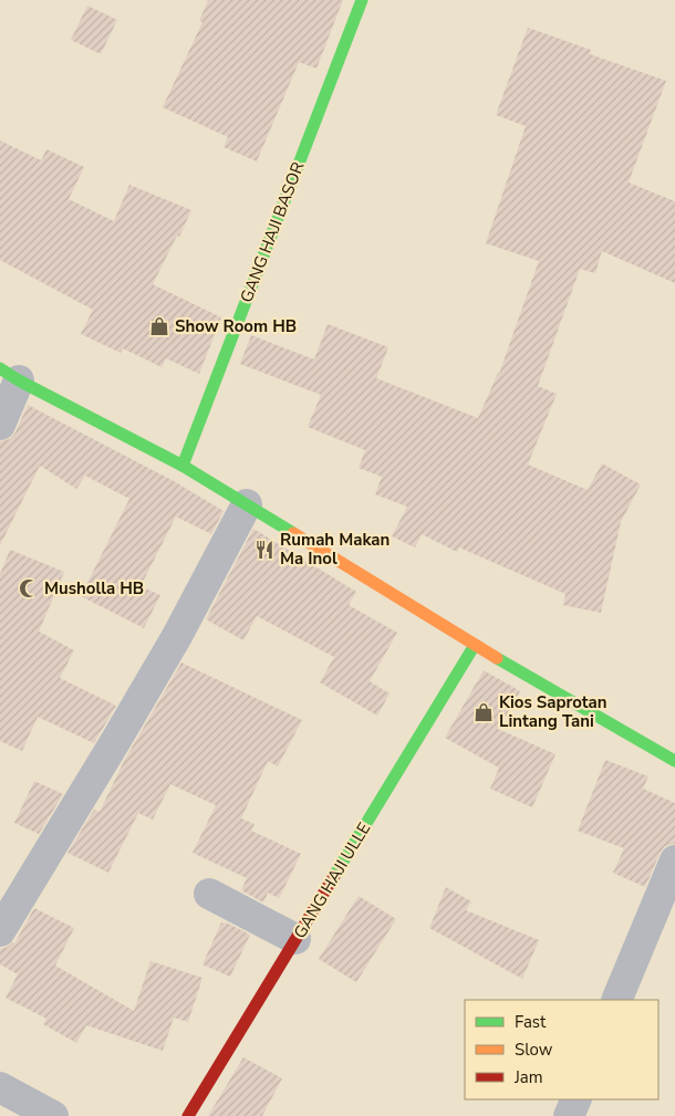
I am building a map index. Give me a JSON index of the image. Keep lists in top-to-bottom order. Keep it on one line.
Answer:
{"streets":{"street":["GANG HAJI BASOR","GANG HAJI ULLE"]},"places":{"shop":["Show Room HB","Kios Saprotan Lintang Tani"],"restaurant":["Rumah Makan Ma Inol"],"mosque":["Musholla HB"]},"legend":["Fast","Slow","Jam"]}
